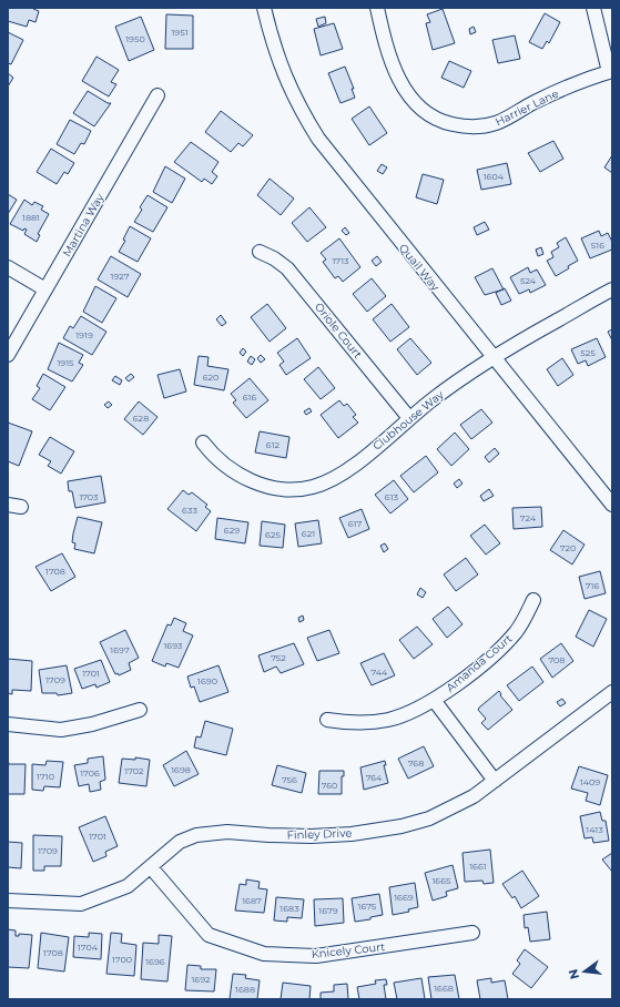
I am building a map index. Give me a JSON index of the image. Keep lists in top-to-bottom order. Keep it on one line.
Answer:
{"streets":{"street":["Harrier Lane","Martina Way","Quail Way","Oriole Court","Clubhouse Way","Amanda Court","Finley Drive","Knicely Court"]},"crossings":[["Quail Way","Clubhouse Way"],["Oriole Court","Clubhouse Way"],["Finley Drive","Knicely Court"]],"house_numbers":["1951","1950","1604","1881","516","1713","1927","524","1919","525","1915","620","616","628","612","1703","613","633","724","617","629","621","625","720","1708","716","1693","1697","752","708","744","1701","1709","1690","768","1698","1702","1706","1710","764","756","1409","760","1413","1701","1709","1661","1665","1669","1687","1675","1683","1679","1704","1708","1700","1696","1692","1668","1688"],"north":"left"}
